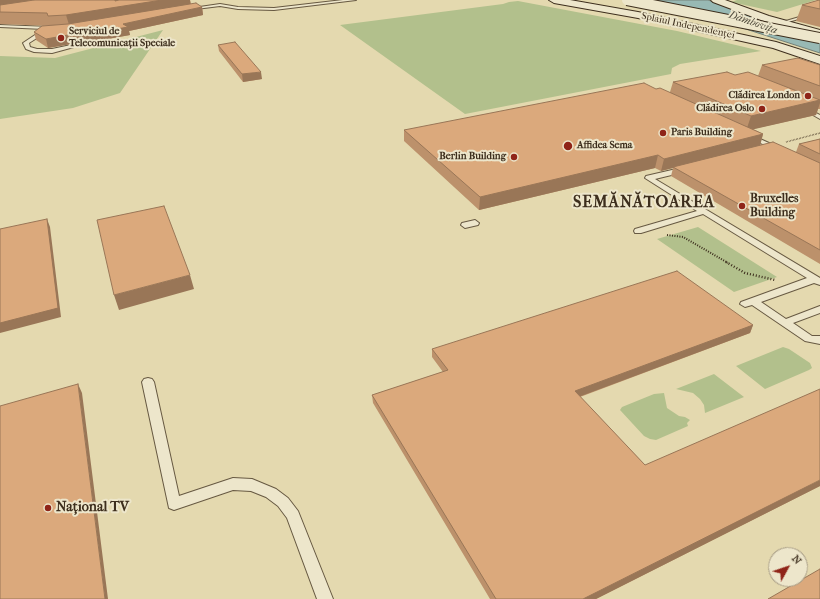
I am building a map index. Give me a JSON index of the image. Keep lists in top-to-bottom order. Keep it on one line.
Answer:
{"streets":{"main road":["Splaiul Independenței"]},"districts":["SEMĂNĂTOAREA"],"water":["Dâmbovița"],"places":["Serviciul de Telecomunicații Speciale","Clădirea London","Clădirea Oslo","Paris Building","Affidea Sema","Berlin Building","Bruxelles Building","Național TV"],"north":"top right"}
